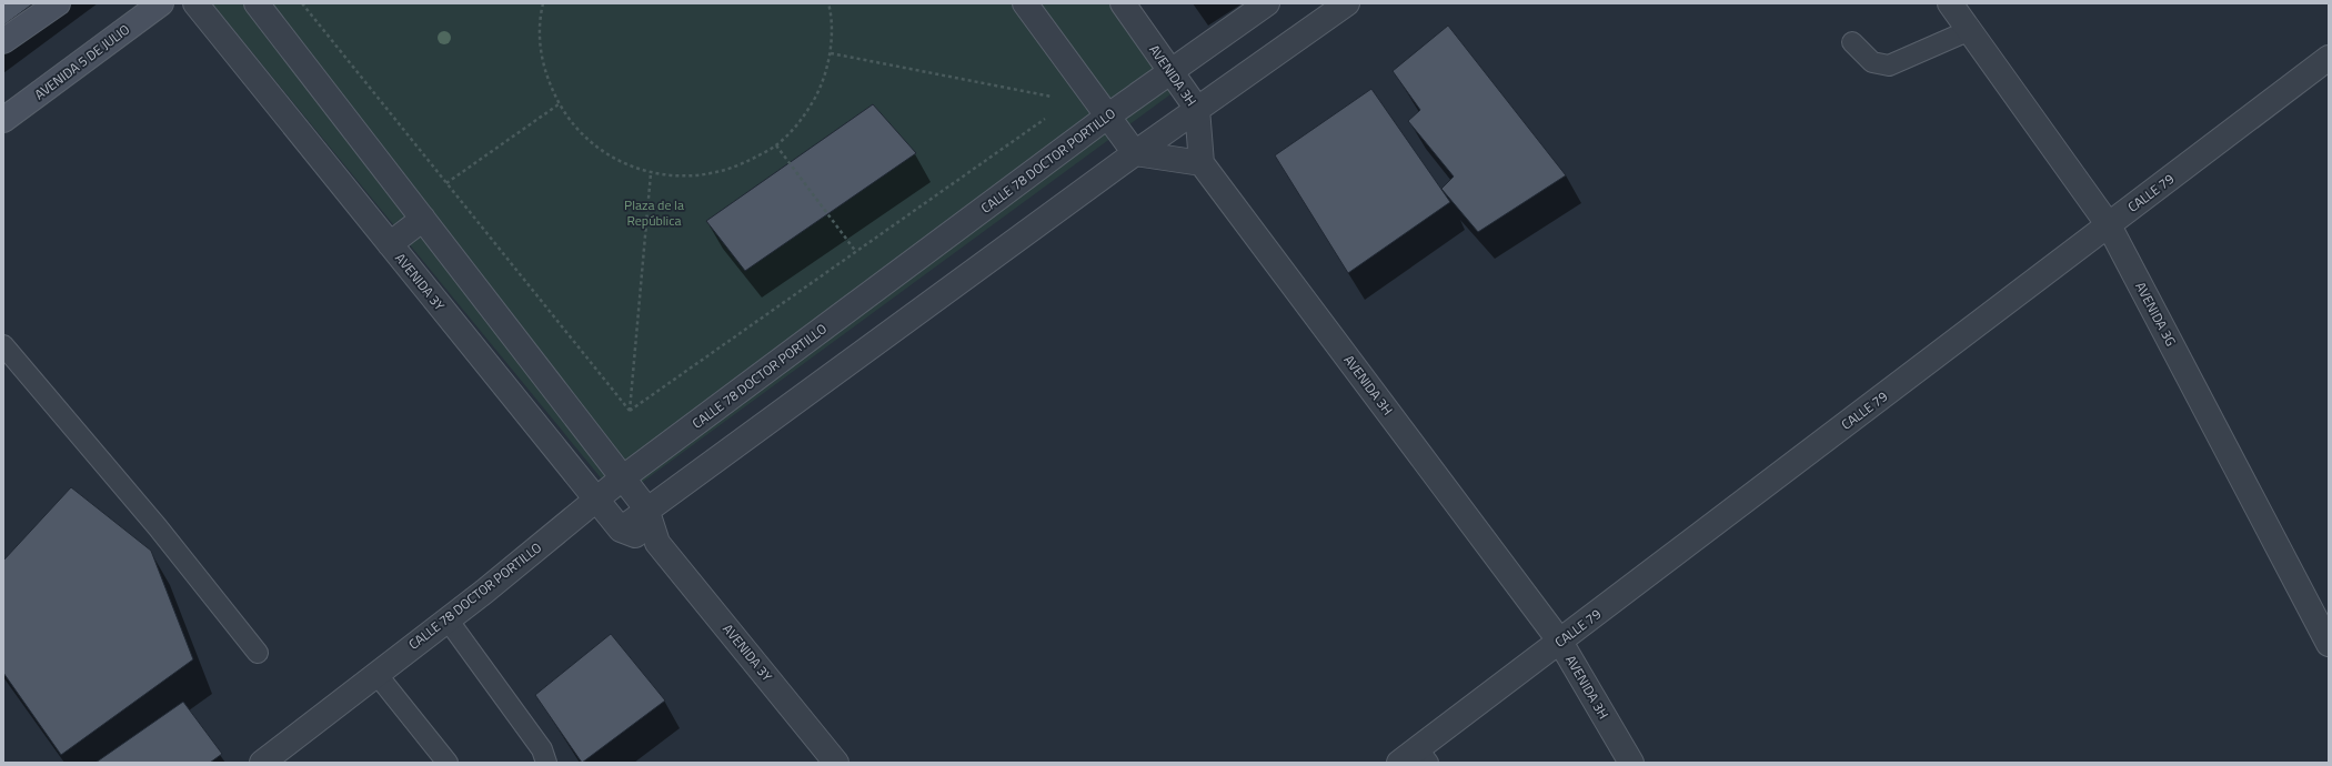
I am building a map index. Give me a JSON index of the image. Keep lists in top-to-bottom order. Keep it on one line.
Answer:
{"streets":{"main road":["AVENIDA 5 DE JULIO"],"street":["AVENIDA 3H","CALLE 78 DOCTOR PORTILLO","CALLE 79","AVENIDA 3Y","AVENIDA 3G"]},"crossings":[["AVENIDA 3H","CALLE 78 DOCTOR PORTILLO"],["AVENIDA 3H","CALLE 79"],["CALLE 78 DOCTOR PORTILLO","AVENIDA 3Y"],["CALLE 79","AVENIDA 3G"]],"parks":["Plaza de la República"]}
